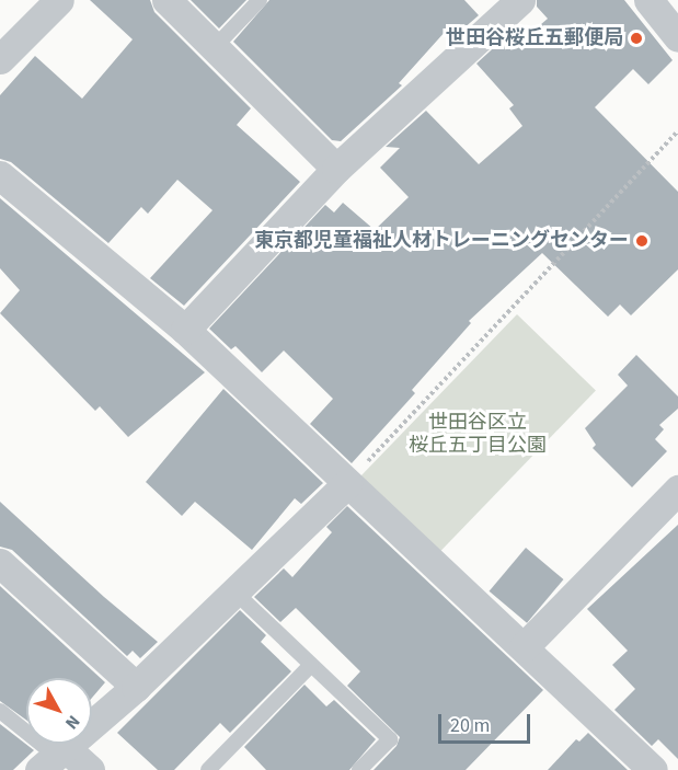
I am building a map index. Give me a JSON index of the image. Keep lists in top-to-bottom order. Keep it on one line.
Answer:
{"parks":["世田谷区立 桜丘五丁目公園"],"places":["世田谷桜丘五郵便局","東京都児童福祉人材トレーニングセンター"],"scale_bar":"20 m","north":"bottom right"}
